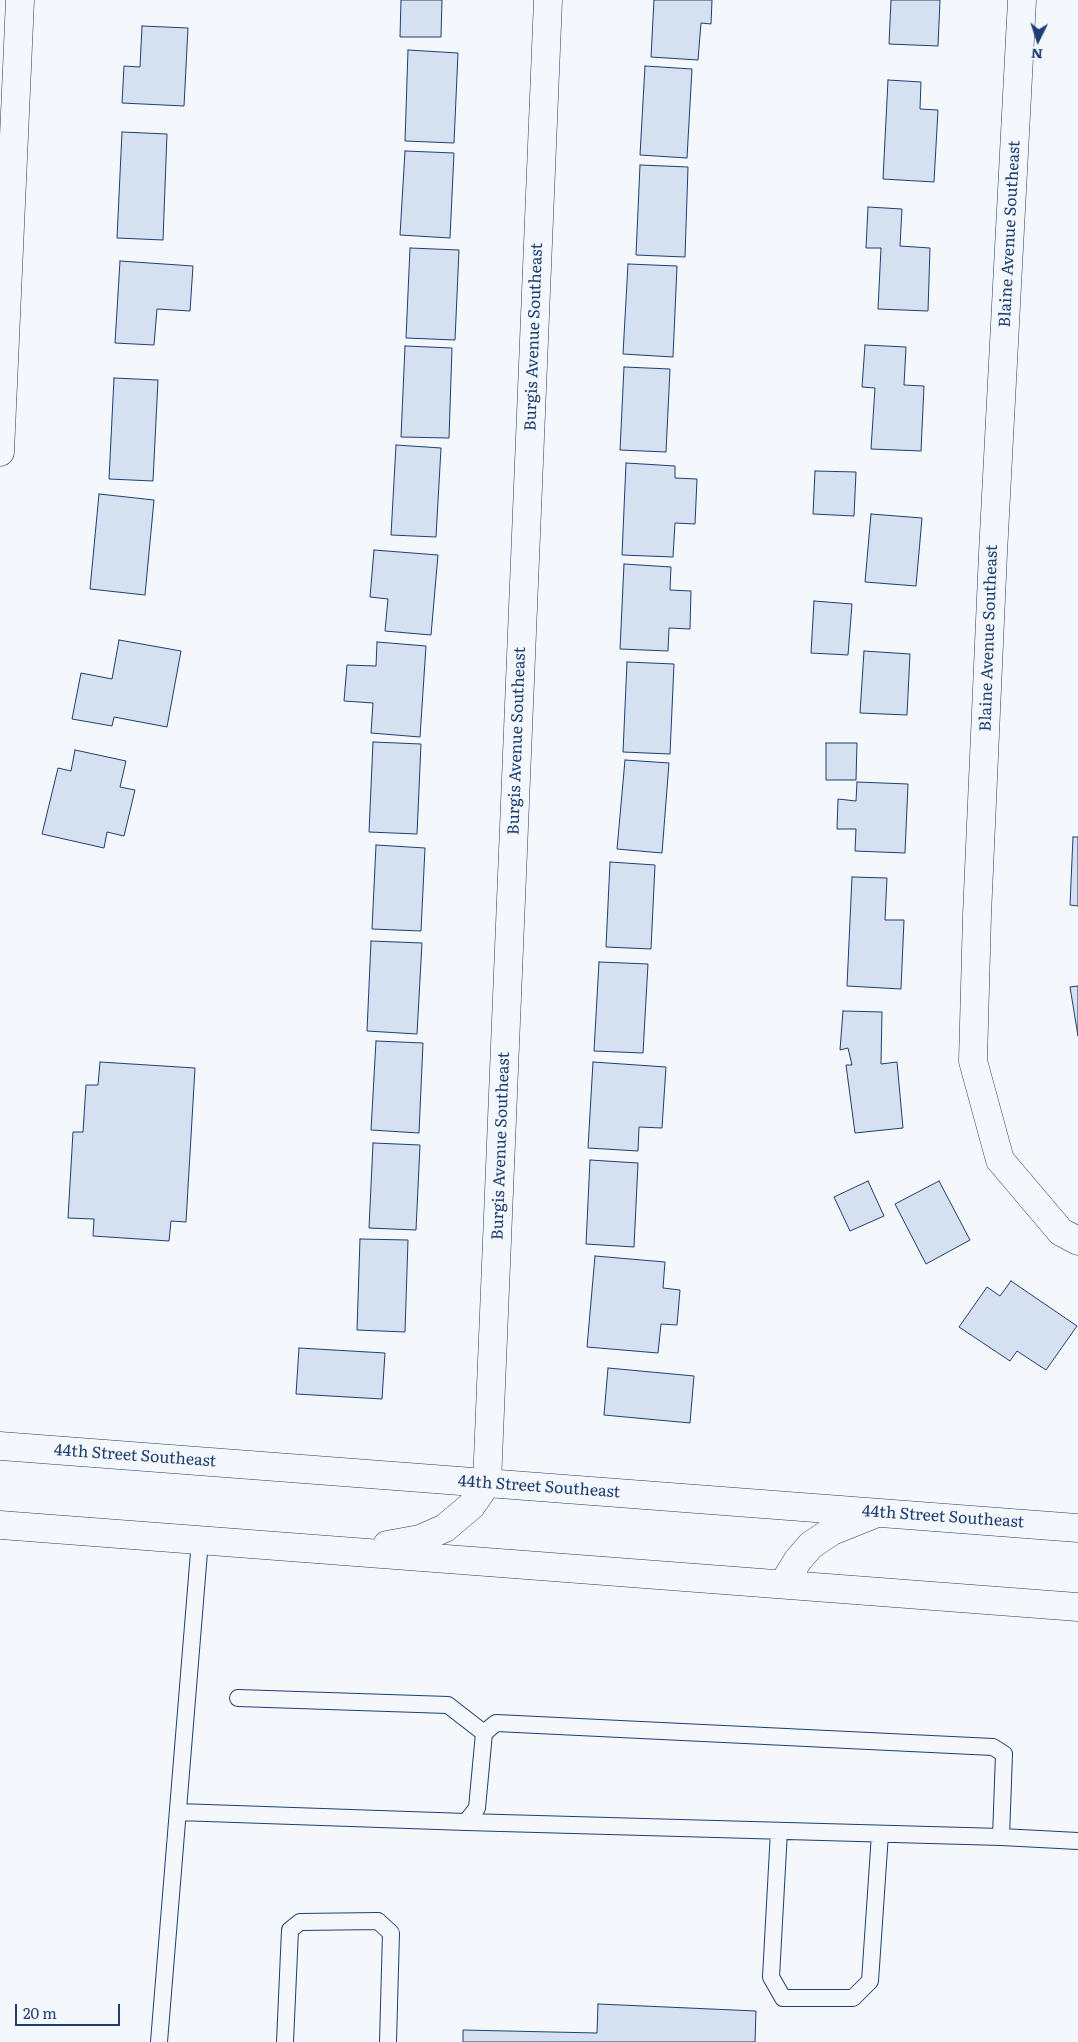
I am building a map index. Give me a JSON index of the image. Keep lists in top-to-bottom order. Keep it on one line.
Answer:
{"streets":{"street":["Blaine Avenue Southeast","Burgis Avenue Southeast","44th Street Southeast"]},"crossings":[["Burgis Avenue Southeast","44th Street Southeast"]],"scale_bar":"20 m","north":"bottom"}
